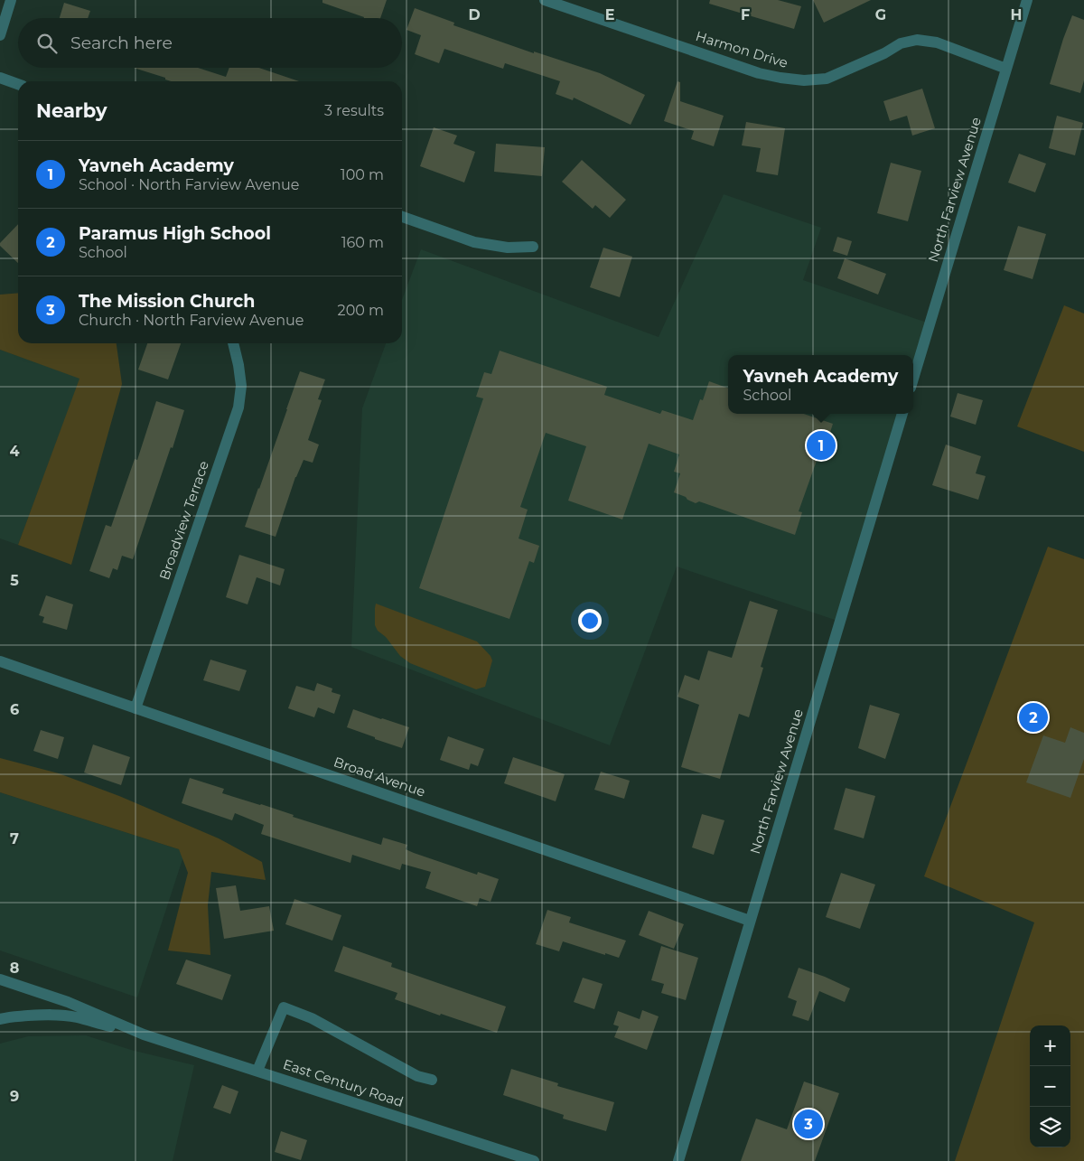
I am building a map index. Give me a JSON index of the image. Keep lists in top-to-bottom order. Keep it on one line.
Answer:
{"streets":{"street":["Harmon Drive","North Farview Avenue","Broadview Terrace","Broad Avenue","East Century Road"]},"crossings":[["Harmon Drive","North Farview Avenue"],["North Farview Avenue","Broad Avenue"],["Broadview Terrace","Broad Avenue"]],"page":{"search":"Search here","heading":["Nearby","3 results"],"list":[{"mark":"1","name":"Yavneh Academy","note":"School · North Farview Avenue","value":"100 m"},{"mark":"2","name":"Paramus High School","note":"School","value":"160 m"},{"mark":"3","name":"The Mission Church","note":"Church · North Farview Avenue","value":"200 m"}],"popup":["Yavneh Academy","School"],"pins":["1","2","3"],"map_buttons":["+","−"]},"grid":{"columns":["D","E","F","G","H"],"rows":["4","5","6","7","8","9"]}}
